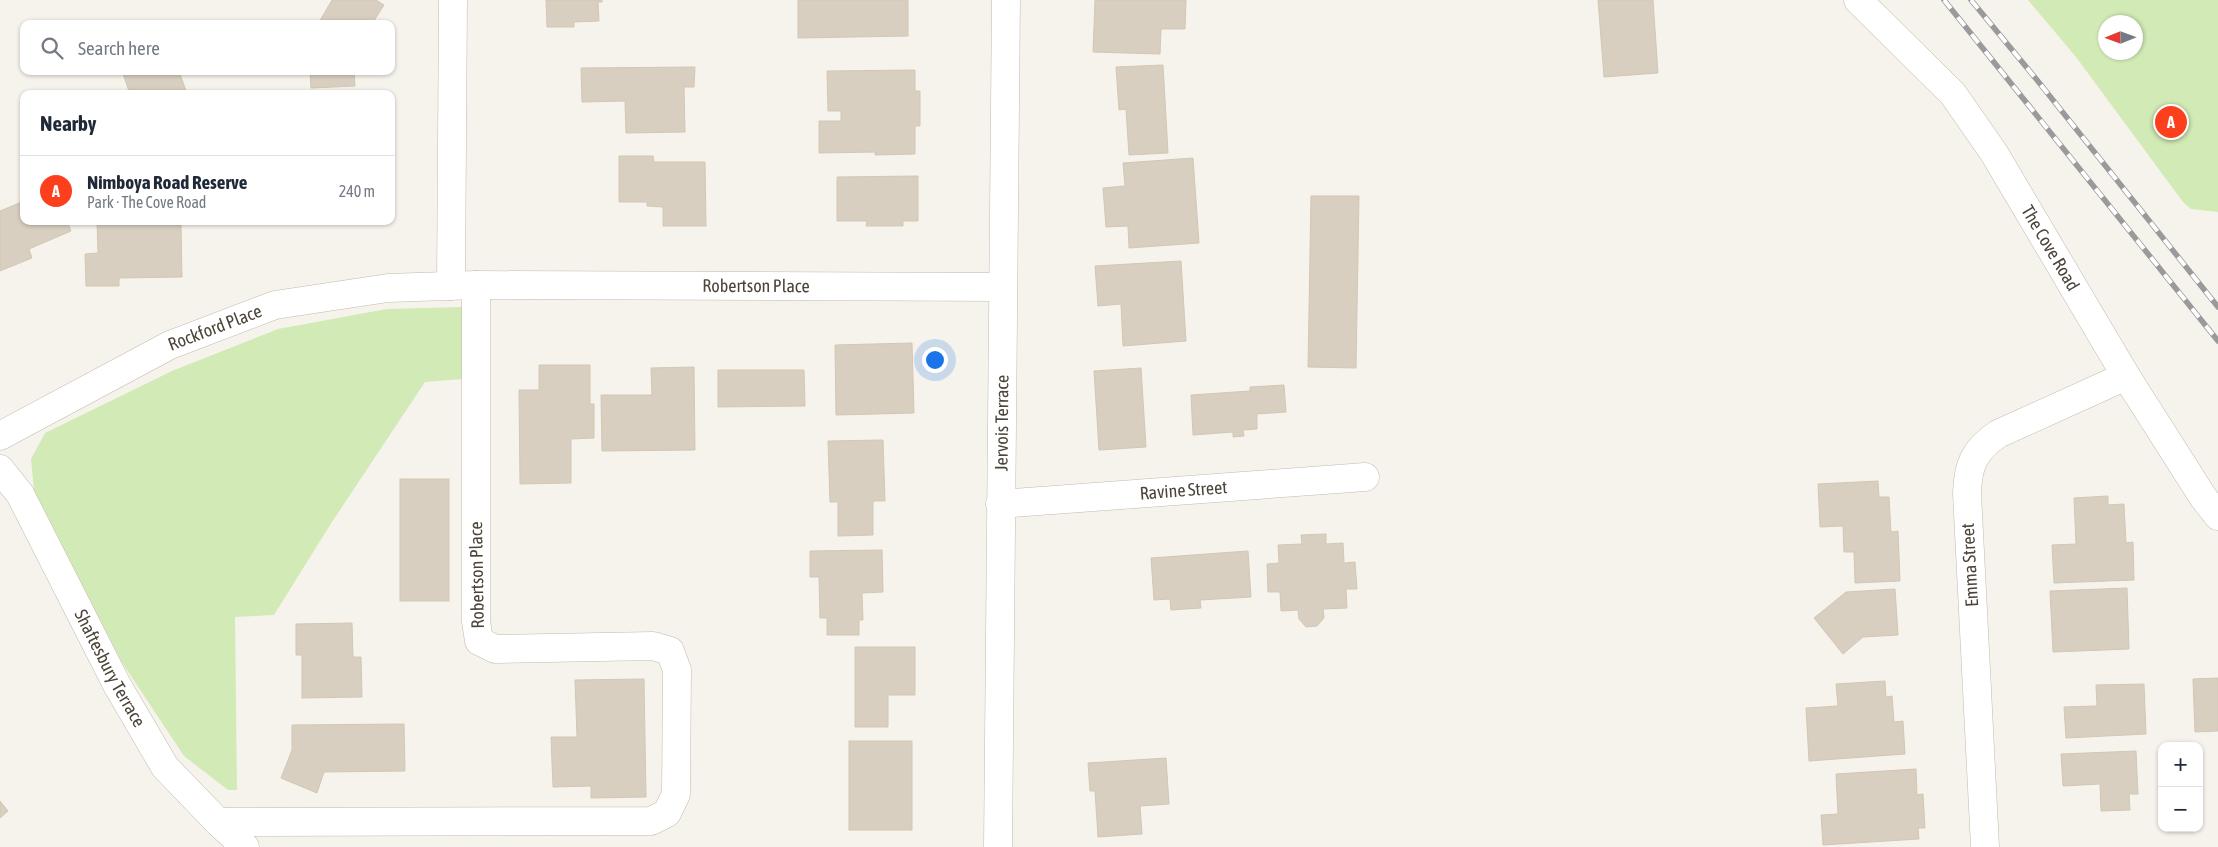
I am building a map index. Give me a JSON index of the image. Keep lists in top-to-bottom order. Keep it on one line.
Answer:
{"streets":{"street":["The Cove Road","Robertson Place","Rockford Place","Jervois Terrace","Ravine Street","Emma Street","Shaftesbury Terrace"]},"crossings":[["The Cove Road","Emma Street"],["Robertson Place","Rockford Place"],["Robertson Place","Jervois Terrace"],["Robertson Place","Shaftesbury Terrace"],["Jervois Terrace","Ravine Street"]],"north":"left","page":{"search":"Search here","heading":"Nearby","pins":"A","list":[{"mark":"A","name":"Nimboya Road Reserve","note":"Park · The Cove Road","value":"240 m"}],"map_buttons":["+","−"]}}
